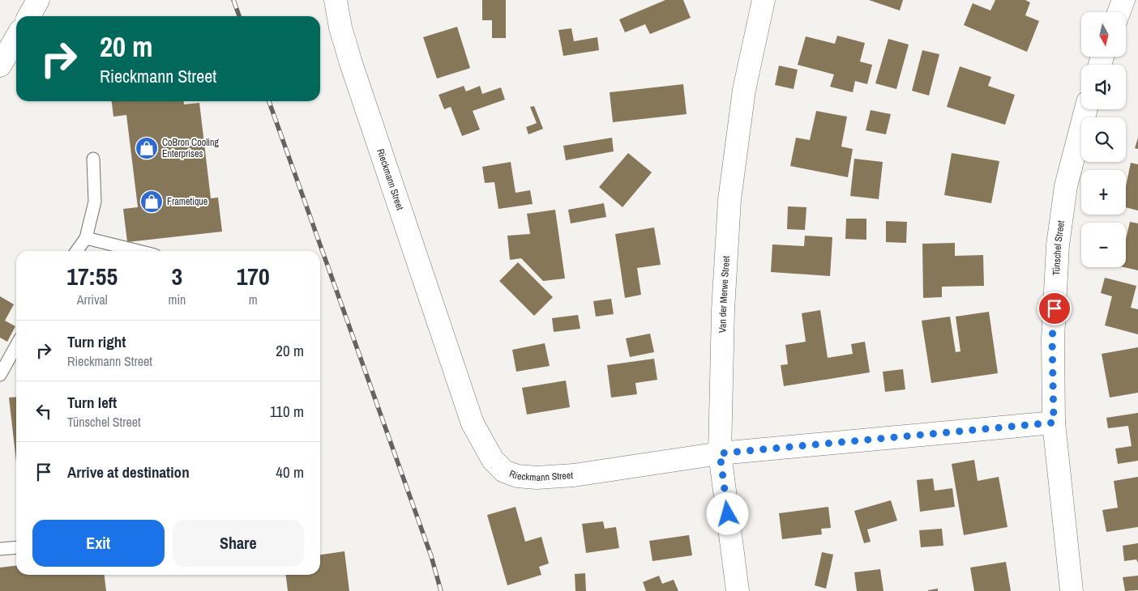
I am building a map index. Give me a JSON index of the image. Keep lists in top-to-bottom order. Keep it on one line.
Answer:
{"streets":{"street":["Rieckmann Street","Tünschel Street","Van der Merwe Street"]},"crossings":[["Rieckmann Street","Tünschel Street"],["Rieckmann Street","Van der Merwe Street"]],"places":{"shop":["CoBron Cooling Enterprises","Frametique"]},"north":"bottom","page":{"map_buttons":["+","−"],"turn":["20 m","Rieckmann Street"],"eta":["17:55","Arrival","3","min","170","m"],"list":[{"name":"Turn right","note":"Rieckmann Street","value":"20 m"},{"name":"Turn left","note":"Tünschel Street","value":"110 m"},{"name":"Arrive at destination","value":"40 m"}],"buttons":["Exit","Share"]}}
